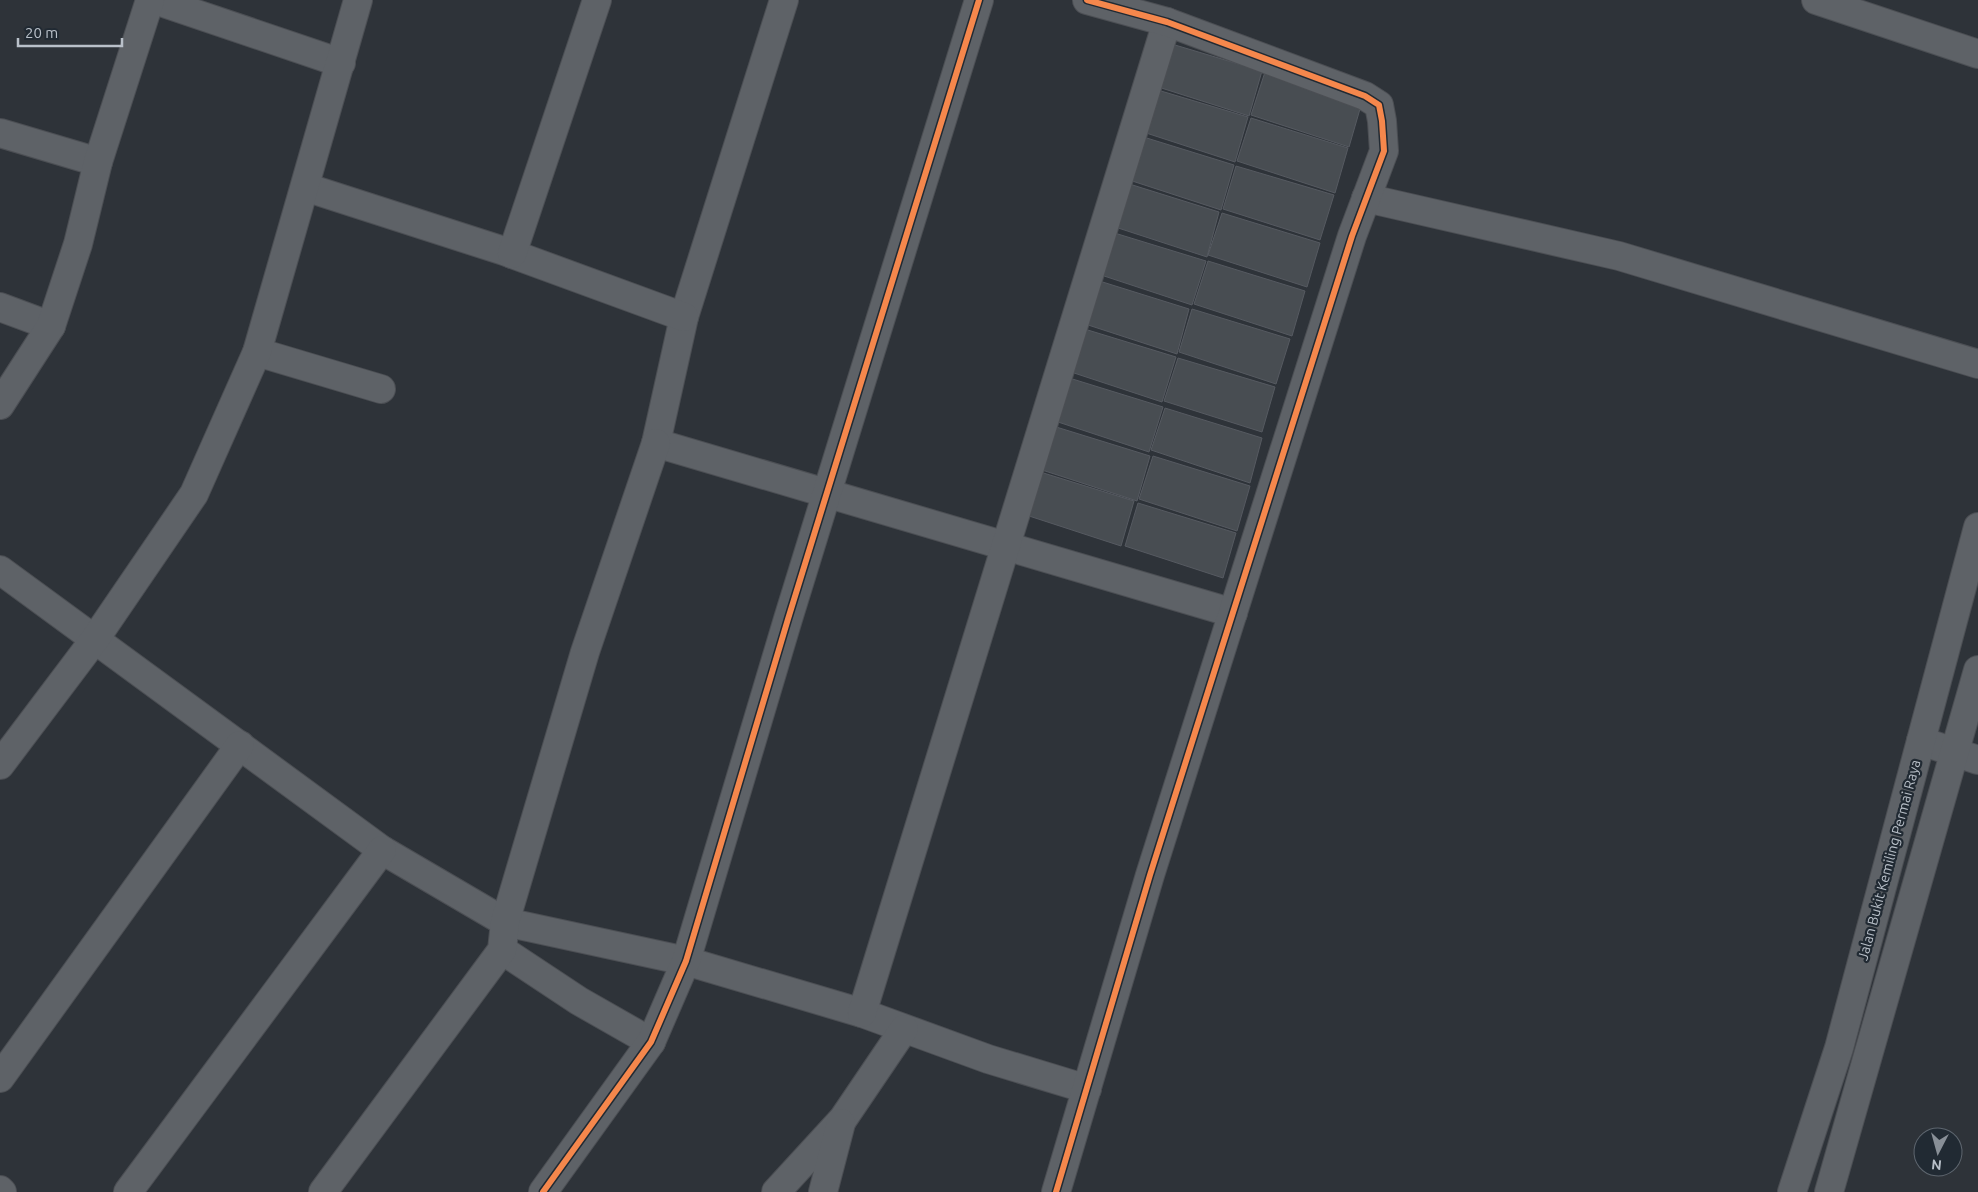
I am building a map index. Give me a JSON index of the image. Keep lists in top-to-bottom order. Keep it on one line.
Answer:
{"streets":{"street":["Jalan Bukit Kemiling Permai Raya"]},"scale_bar":"20 m","north":"bottom"}
